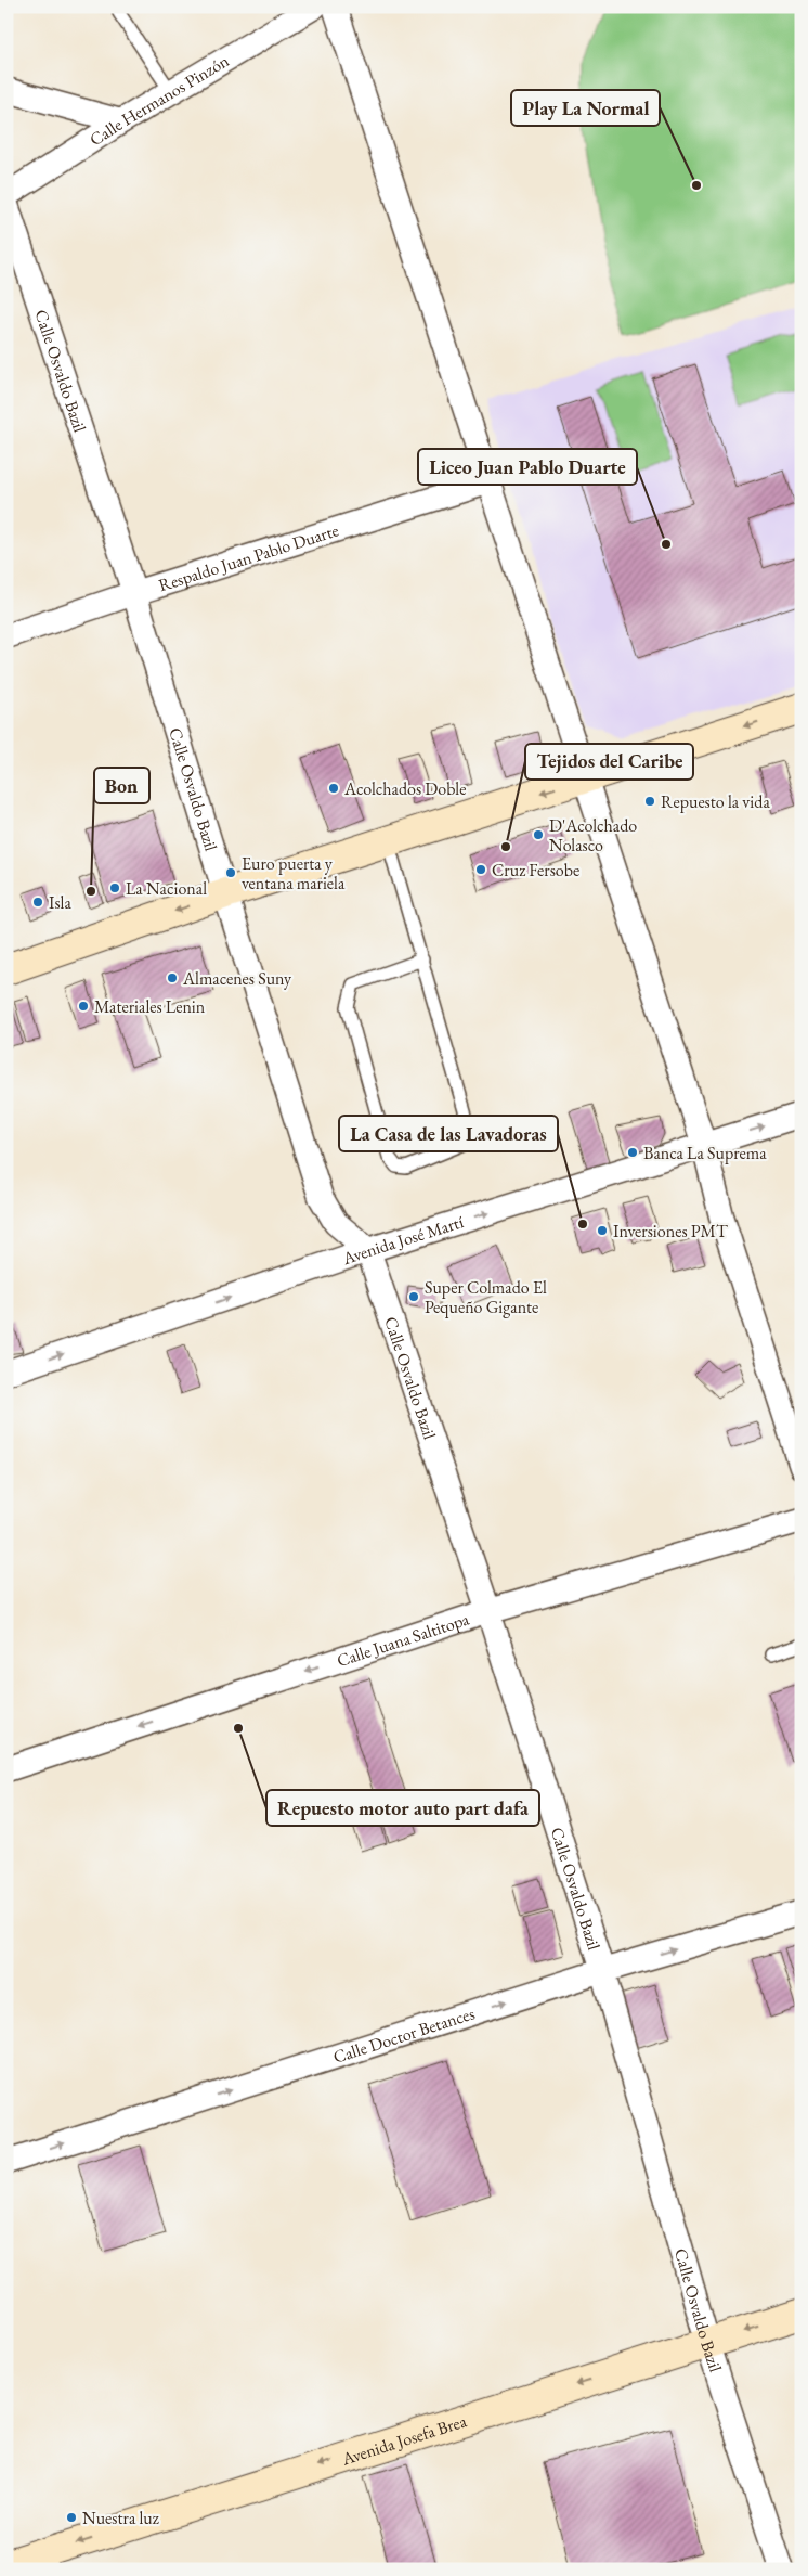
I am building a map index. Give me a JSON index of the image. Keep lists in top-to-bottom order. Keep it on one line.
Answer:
{"streets":{"main road":["Avenida Josefa Brea"],"street":["Calle Hermanos Pinzón","Calle Osvaldo Bazil","Respaldo Juan Pablo Duarte","Avenida José Martí","Calle Juana Saltitopa","Calle Doctor Betances"]},"crossings":[["Calle Osvaldo Bazil","Respaldo Juan Pablo Duarte"],["Calle Osvaldo Bazil","Avenida José Martí"],["Calle Osvaldo Bazil","Calle Juana Saltitopa"],["Calle Osvaldo Bazil","Calle Doctor Betances"],["Calle Osvaldo Bazil","Avenida Josefa Brea"]],"one_way":["Avenida José Martí","Calle Juana Saltitopa","Calle Doctor Betances","Avenida Josefa Brea"],"places":["Play La Normal","Liceo Juan Pablo Duarte","Acolchados Doble","Repuesto la vida","D'Acolchado Nolasco","Tejidos del Caribe","Cruz Fersobe","Euro puerta y ventana mariela","La Nacional","Bon","Isla","Almacenes Suny","Materiales Lenin","Banca La Suprema","La Casa de las Lavadoras","Inversiones PMT","Super Colmado El Pequeño Gigante","Repuesto motor auto part dafa","Nuestra luz"]}
